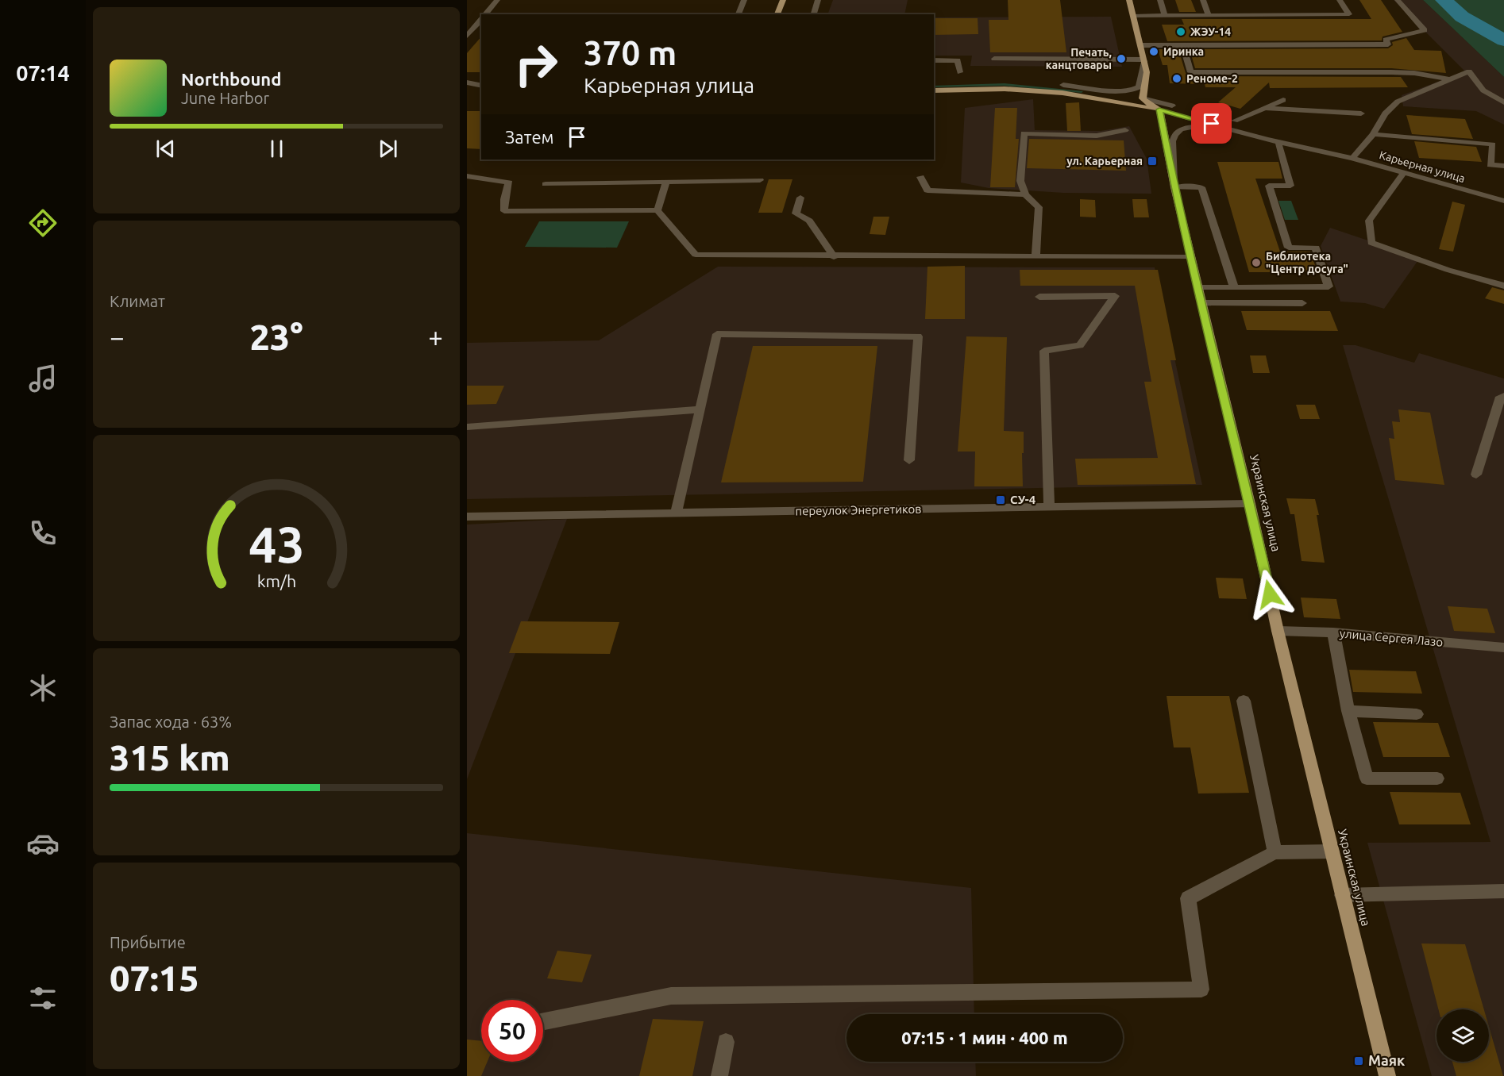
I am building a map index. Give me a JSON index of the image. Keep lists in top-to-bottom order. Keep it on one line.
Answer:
{"streets":{"main road":["Украинская улица"],"street":["Карьерная улица","переулок Энергетиков","улица Сергея Лазо"]},"crossings":[["Карьерная улица","Украинская улица"],["Украинская улица","переулок Энергетиков"],["Украинская улица","улица Сергея Лазо"]],"places":{"other":["ЖЭУ-14","Иринка","Печать, канцтовары","Реноме-2","Библиотека \"Центр досуга\""],"transit":["ул. Карьерная","СУ-4","Маяк"]},"page":{"tabs":"07:14","turn":["370 m","Карьерная улица"],"song":["Northbound","June Harbor"],"then":"Затем","tile":["Климат",["Запас хода · 63%","315 km"],["Прибытие","07:15"]],"heat":["−","23°","+"],"limit":"50","trip":"07:15 · 1 мин · 400 m","gauge":["43","km/h"]}}
